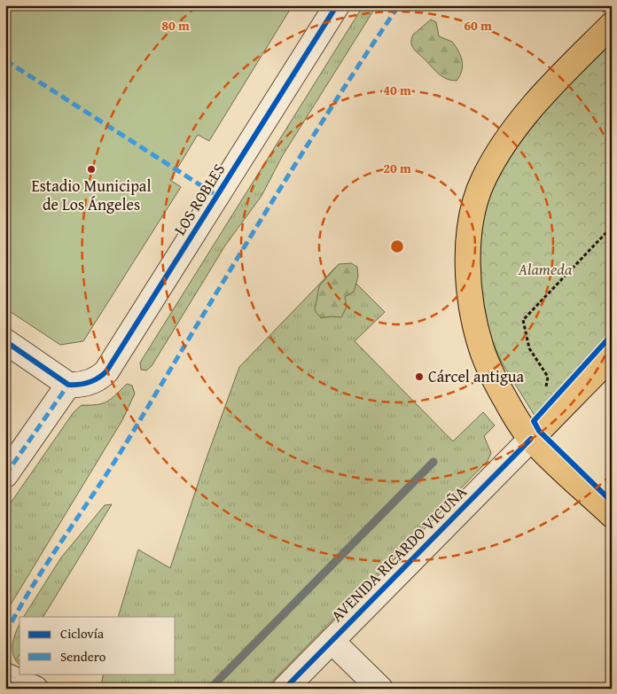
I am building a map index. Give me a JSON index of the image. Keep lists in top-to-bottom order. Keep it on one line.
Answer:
{"streets":{"main road":["AVENIDA RICARDO VICUÑA"],"street":["LOS ROBLES"]},"parks":["Alameda"],"places":["Estadio Municipal de Los Ángeles","Cárcel antigua"],"legend":["Ciclovía","Sendero"],"rings":["80 m","60 m","40 m","20 m"]}
